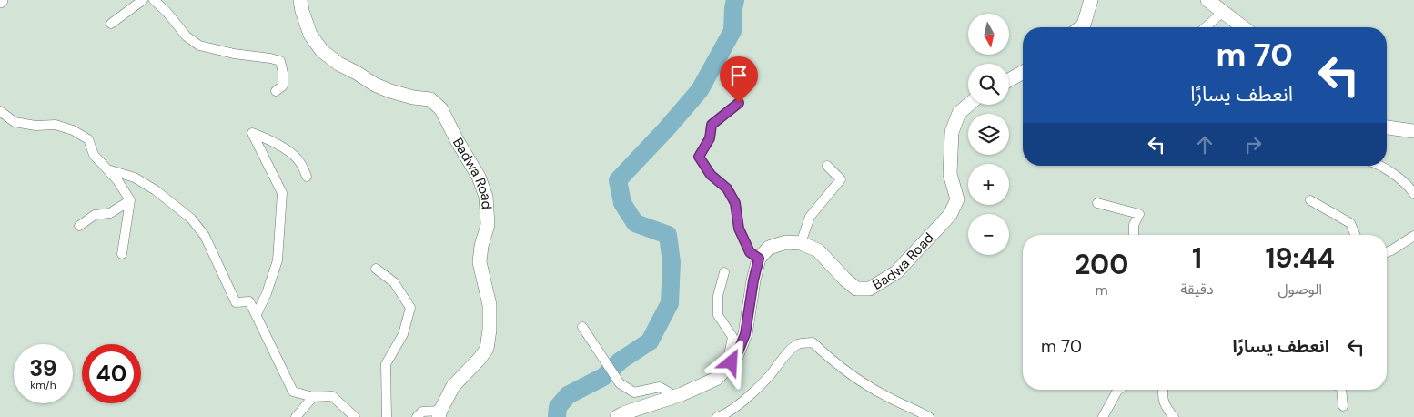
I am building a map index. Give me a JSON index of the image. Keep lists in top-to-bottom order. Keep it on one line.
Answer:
{"streets":{"street":["Badwa Road"]},"north":"bottom","page":{"map_buttons":["+","−"],"turn":["70 m","انعطف يسارًا"],"eta":["19:44","الوصول","1","دقيقة","200","m"],"list":[{"name":"انعطف يسارًا","value":"70 m"}],"speed":"39 km/h","limit":"40"}}
